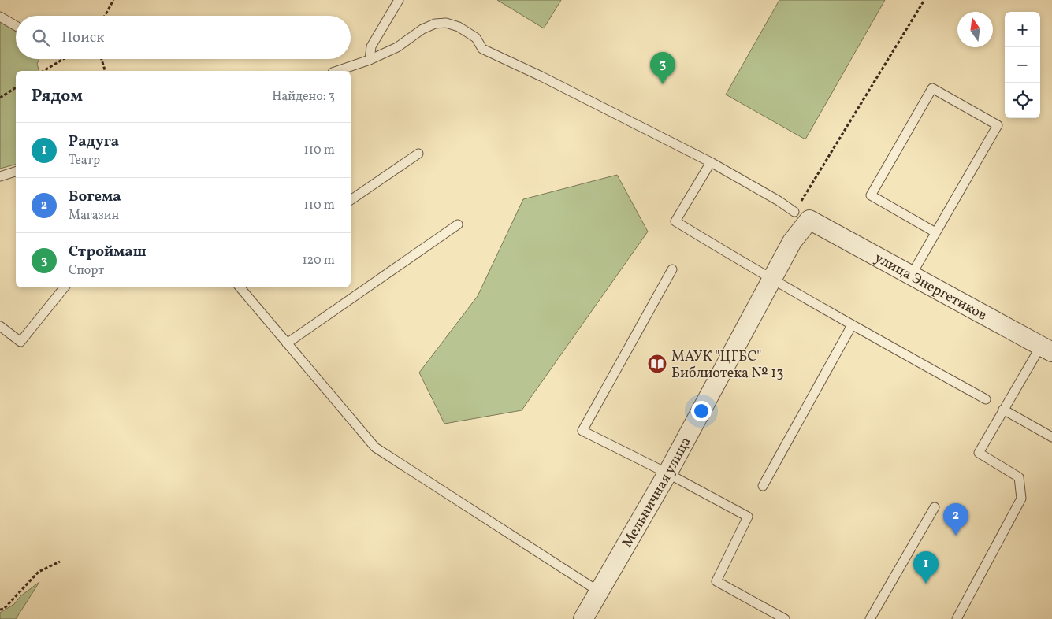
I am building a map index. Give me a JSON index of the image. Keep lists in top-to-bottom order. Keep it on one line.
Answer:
{"streets":{"street":["улица Энергетиков","Мельничная улица"]},"crossings":[["улица Энергетиков","Мельничная улица"]],"places":{"library":["МАУК \"ЦГБС\" Библиотека № 13"]},"north":"top","page":{"map_buttons":["+","−"],"search":"Поиск","pins":["3","2","1"],"heading":["Рядом","Найдено: 3"],"list":[{"mark":"1","name":"Радуга","note":"Театр","value":"110 m"},{"mark":"2","name":"Богема","note":"Магазин","value":"110 m"},{"mark":"3","name":"Строймаш","note":"Спорт","value":"120 m"}]}}
